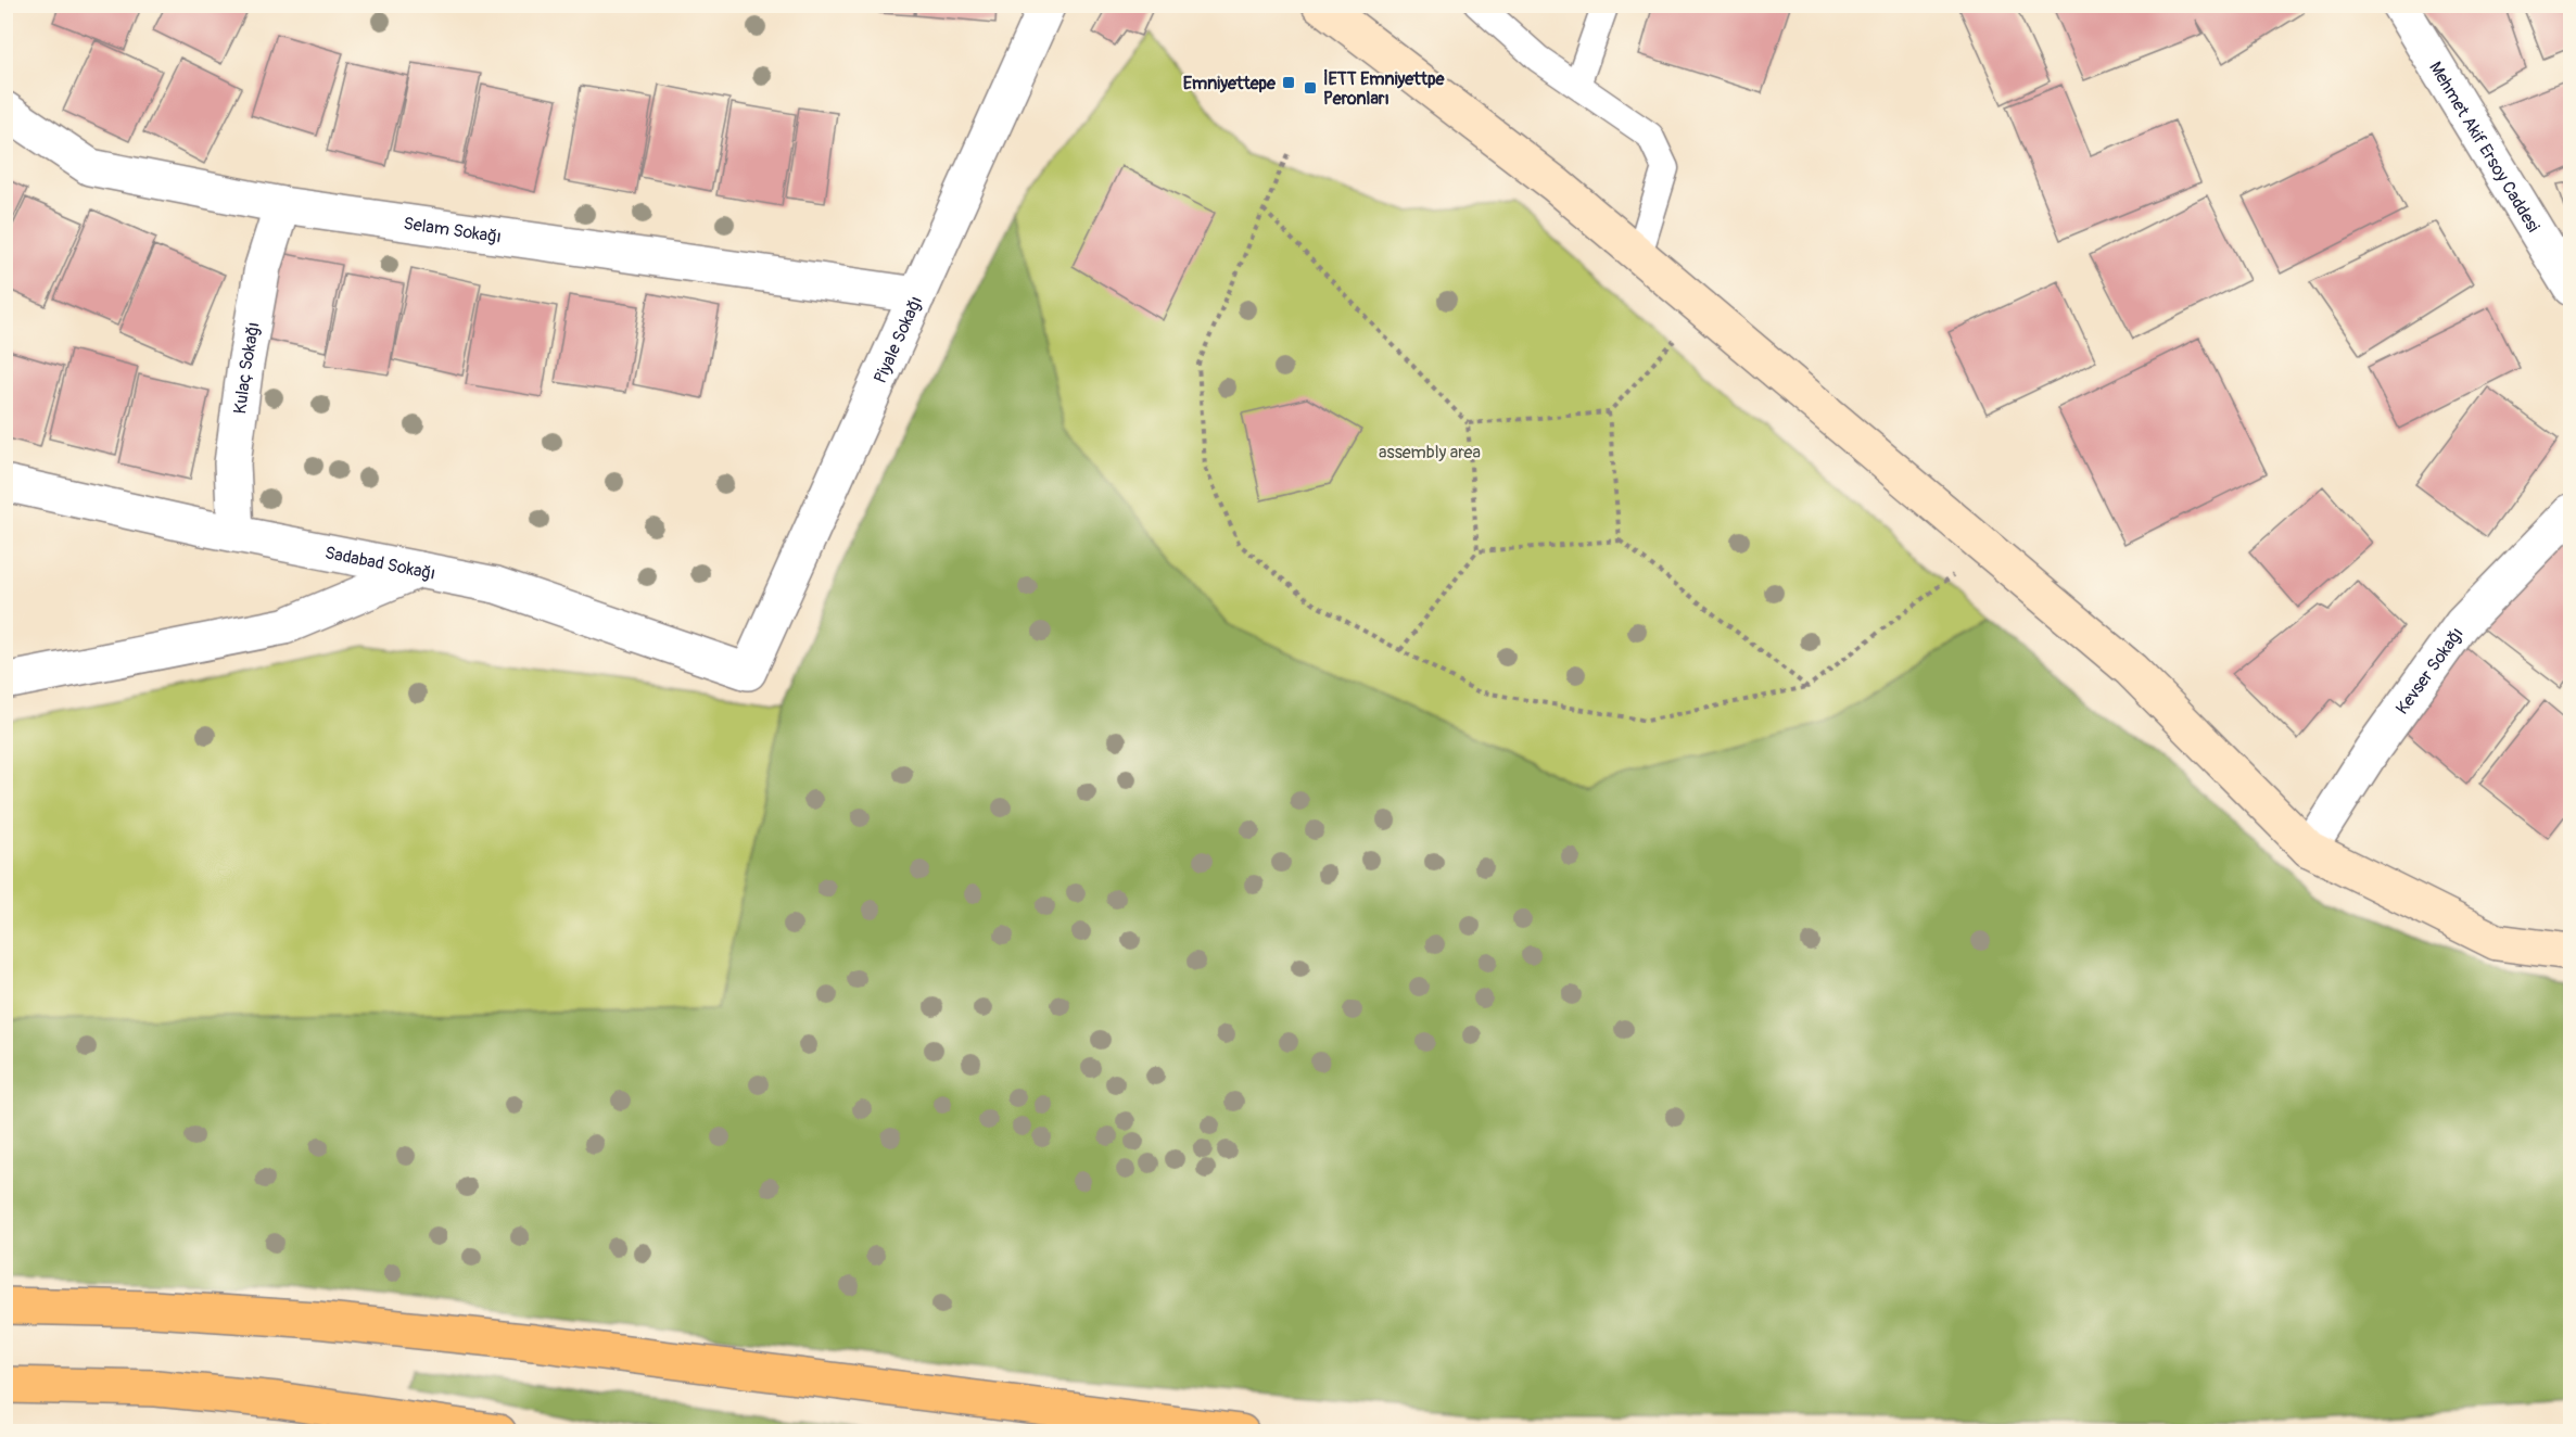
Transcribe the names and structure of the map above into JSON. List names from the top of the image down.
{
  "streets": {
    "street": [
      "Mehmet Akif Ersoy Caddesi",
      "Selam Sokağı",
      "Piyale Sokağı",
      "Kulaç Sokağı",
      "Sadabad Sokağı",
      "Kevser Sokağı"
    ]
  },
  "crossings": [
    ["Selam Sokağı", "Piyale Sokağı"],
    ["Selam Sokağı", "Kulaç Sokağı"],
    ["Piyale Sokağı", "Sadabad Sokağı"],
    ["Kulaç Sokağı", "Sadabad Sokağı"]
  ],
  "parks": ["assembly area"],
  "places": {
    "transit": ["Emniyettepe", "İETT Emniyettpe Peronları"]
  }
}
